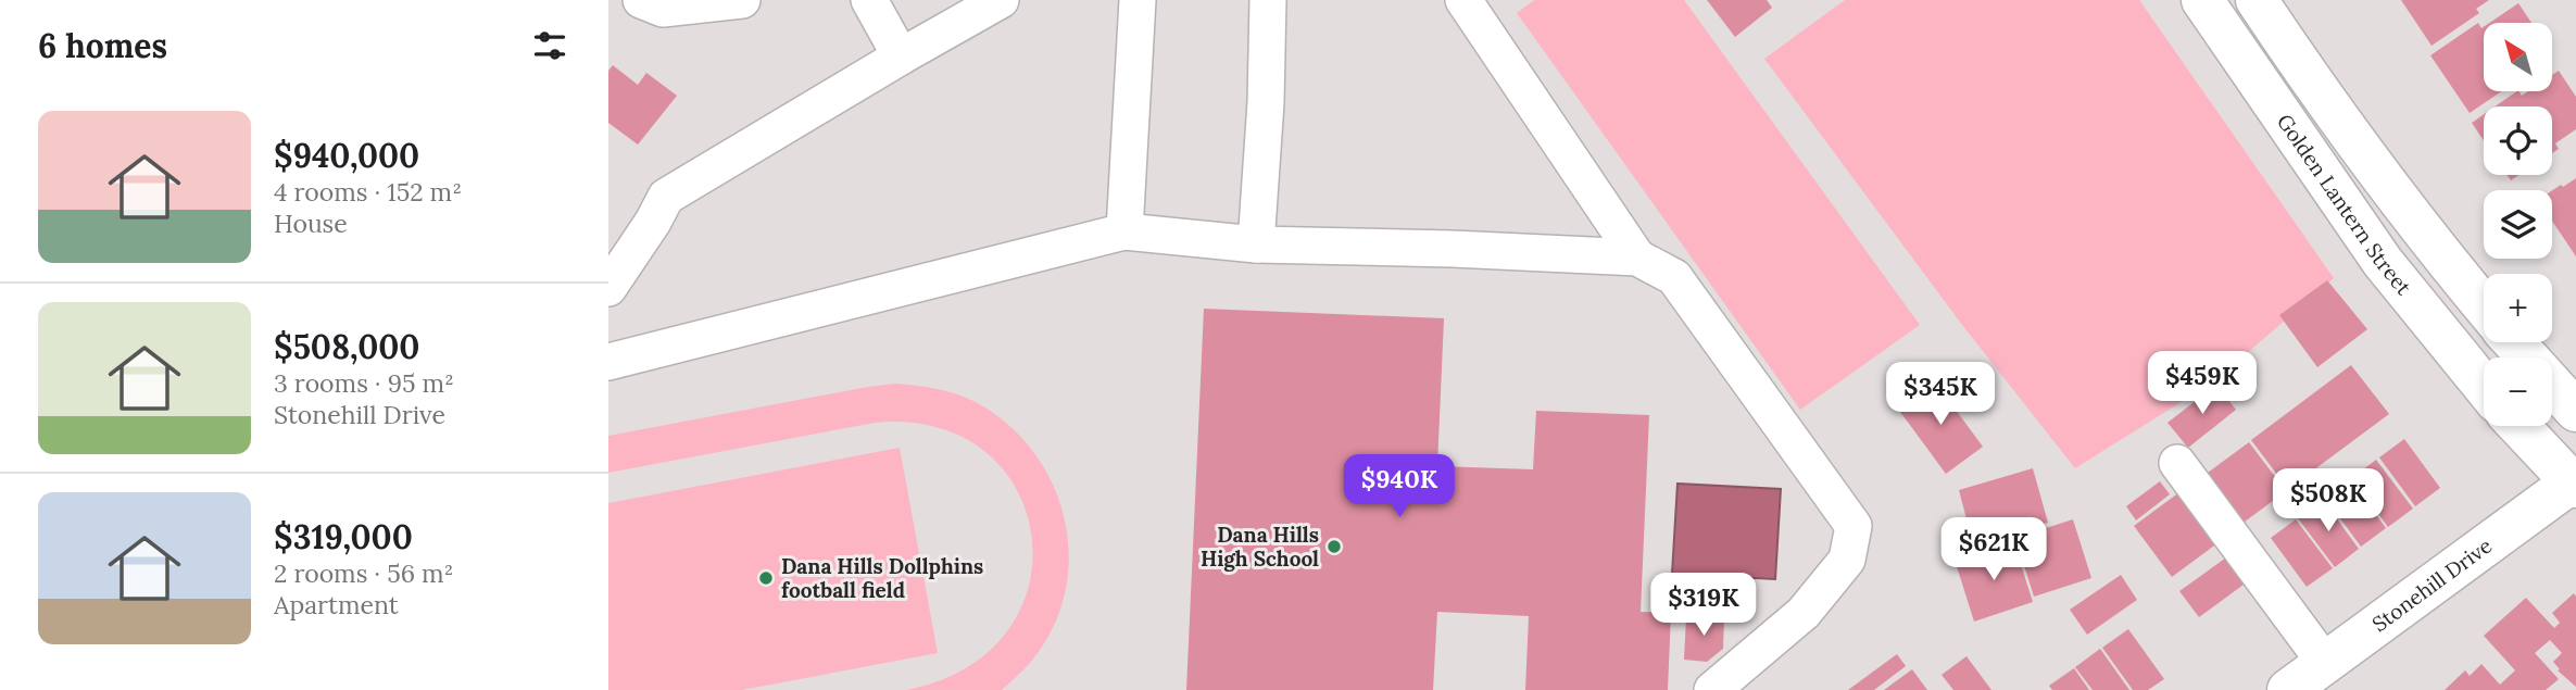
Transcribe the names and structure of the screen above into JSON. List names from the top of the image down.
{
  "streets": {
    "main road": ["Golden Lantern Street", "Stonehill Drive"]
  },
  "places": ["Dana Hills High School", "Dana Hills Dollphins football field"],
  "north": "top left",
  "page": {
    "heading": "6 homes",
    "map_buttons": ["+", "−"],
    "list": [
      {
        "name": "$940,000",
        "note": "4 rooms · 152 m² · House"
      },
      {
        "name": "$508,000",
        "note": "3 rooms · 95 m² · Stonehill Drive"
      },
      {
        "name": "$319,000",
        "note": "2 rooms · 56 m² · Apartment"
      }
    ],
    "price": [
      "$459K",
      "$345K",
      "$940K",
      "$508K",
      "$621K",
      "$319K"
    ]
  }
}
